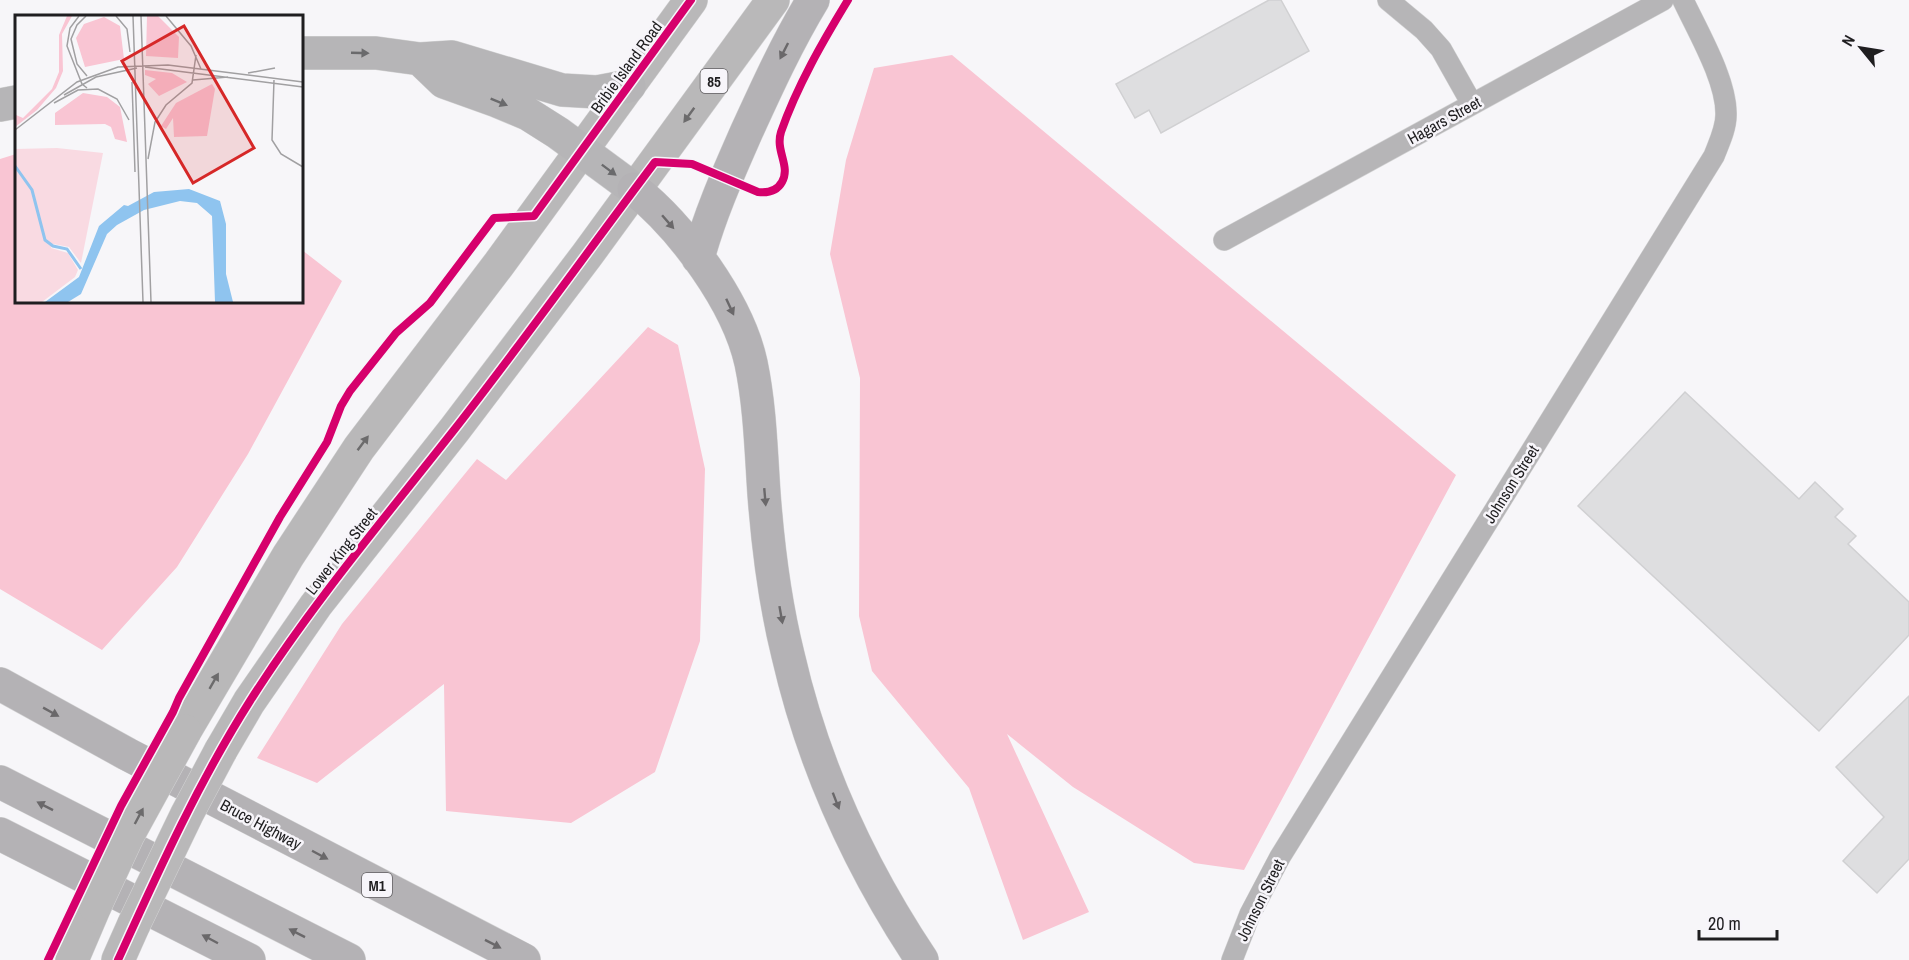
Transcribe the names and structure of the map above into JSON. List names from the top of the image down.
{
  "streets": {
    "highway": ["Bruce Highway", "M1"],
    "main road": ["Bribie Island Road", "85", "Lower King Street"],
    "street": ["Hagars Street", "Johnson Street"]
  },
  "crossings": [
    ["85", "Lower King Street"]
  ],
  "scale_bar": "20 m",
  "north": "top left"
}
